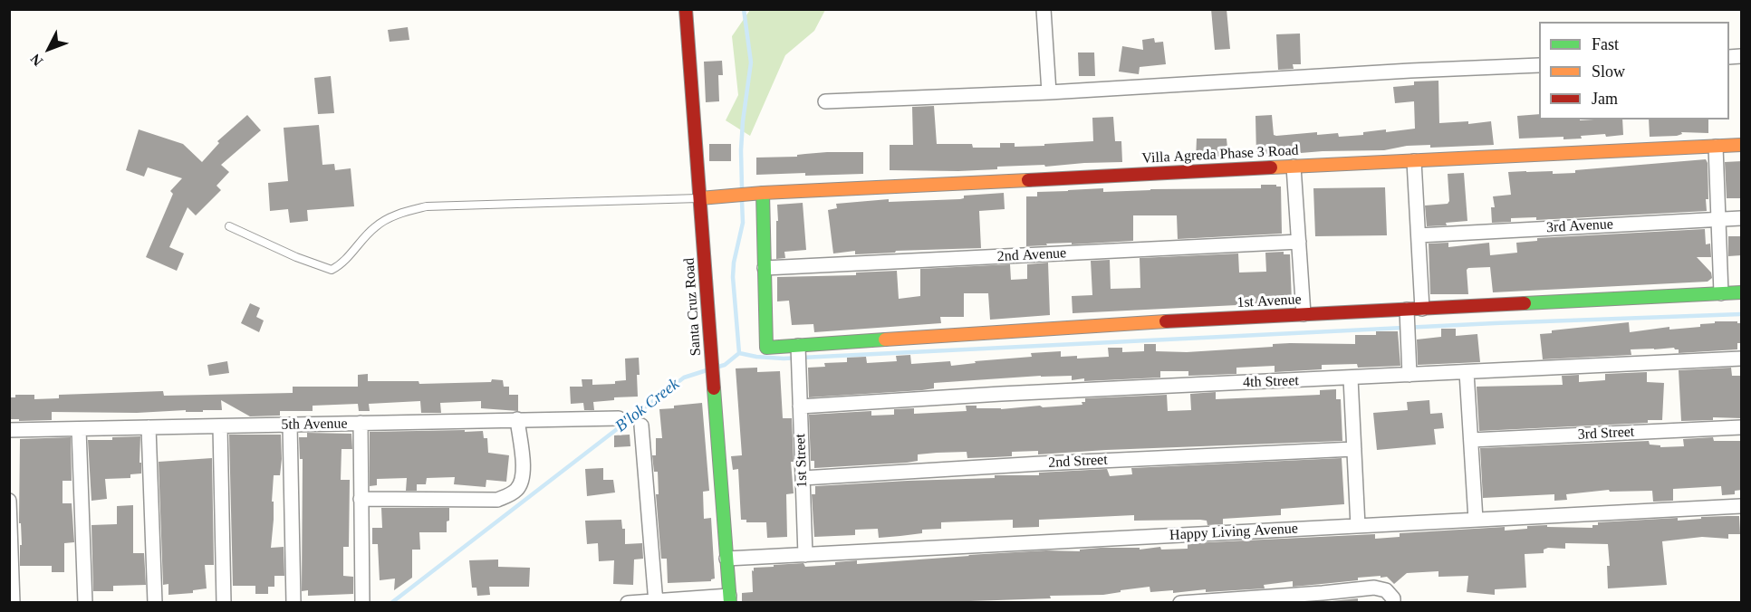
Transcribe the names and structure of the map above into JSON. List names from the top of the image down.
{
  "streets": {
    "street": [
      "Villa Agreda Phase 3 Road",
      "3rd Avenue",
      "2nd Avenue",
      "1st Avenue",
      "Santa Cruz Road",
      "4th Street",
      "5th Avenue",
      "3rd Street",
      "1st Street",
      "2nd Street",
      "Happy Living Avenue"
    ]
  },
  "crossings": [
    ["Villa Agreda Phase 3 Road", "Santa Cruz Road"],
    ["2nd Avenue", "1st Avenue"],
    ["1st Avenue", "1st Street"],
    ["Santa Cruz Road", "Happy Living Avenue"],
    ["4th Street", "1st Street"],
    ["1st Street", "2nd Street"],
    ["1st Street", "Happy Living Avenue"]
  ],
  "water": ["B'lok Creek"],
  "legend": ["Fast", "Slow", "Jam"],
  "north": "bottom left"
}
